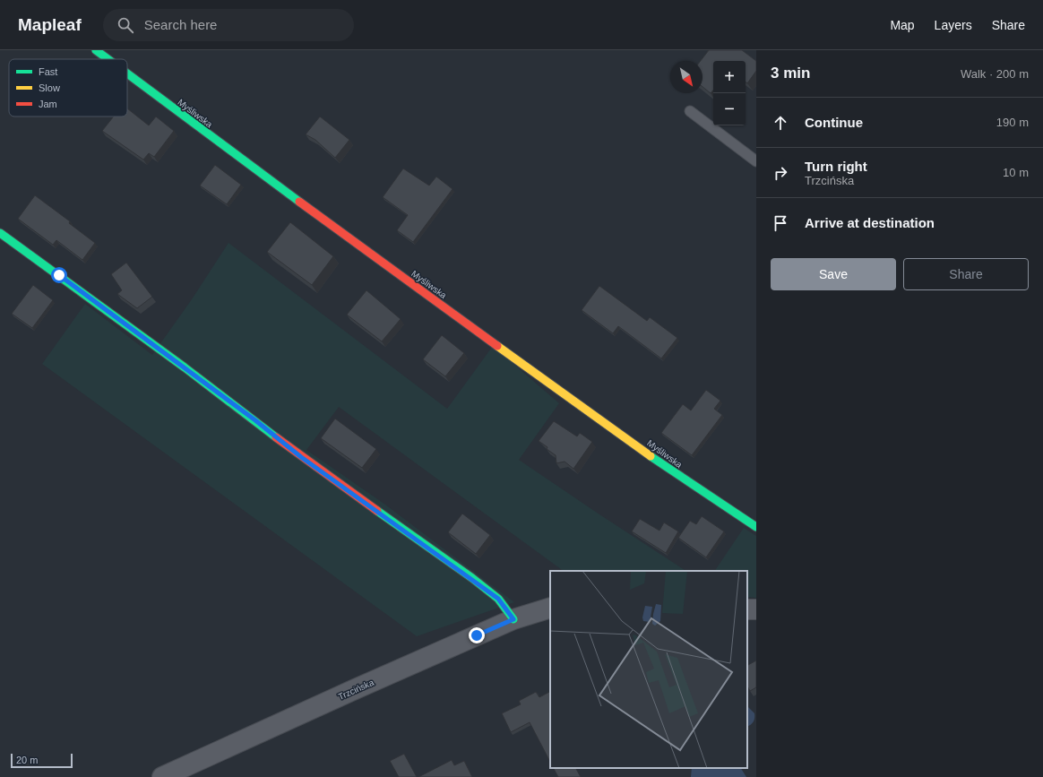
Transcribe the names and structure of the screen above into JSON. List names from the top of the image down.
{
  "streets": {
    "street": ["Myśliwska", "Trzcińska"]
  },
  "legend": ["Fast", "Slow", "Jam"],
  "scale_bar": "20 m",
  "north": "bottom right",
  "page": {
    "header": "Mapleaf",
    "search": "Search here",
    "nav": ["Map", "Layers", "Share"],
    "heading": ["3 min", "Walk · 200 m"],
    "map_buttons": ["+", "−"],
    "list": [
      ["Continue", "190 m"],
      ["Turn right", "Trzcińska", "10 m"],
      "Arrive at destination"
    ],
    "buttons": ["Save", "Share"],
    "scale": "20 m"
  }
}
